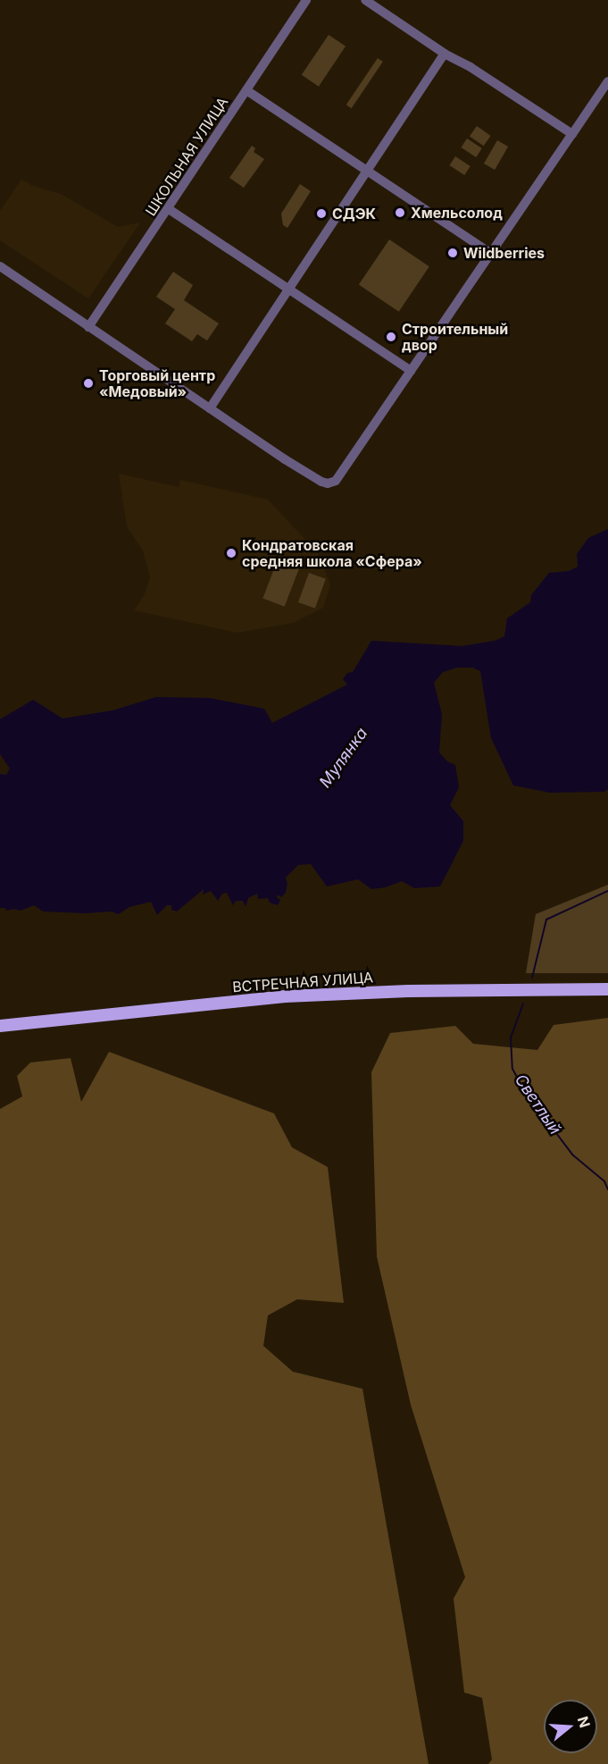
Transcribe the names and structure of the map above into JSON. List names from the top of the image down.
{
  "streets": {
    "main road": ["ВСТРЕЧНАЯ УЛИЦА"],
    "street": ["ШКОЛЬНАЯ УЛИЦА"]
  },
  "water": ["Мулянка", "Светлый"],
  "places": [
    "Хмельсолод",
    "СДЭК",
    "Wildberries",
    "Строительный двор",
    "Торговый центр «Медовый»",
    "Кондратовская средняя школа «Сфера»"
  ],
  "north": "right"
}
